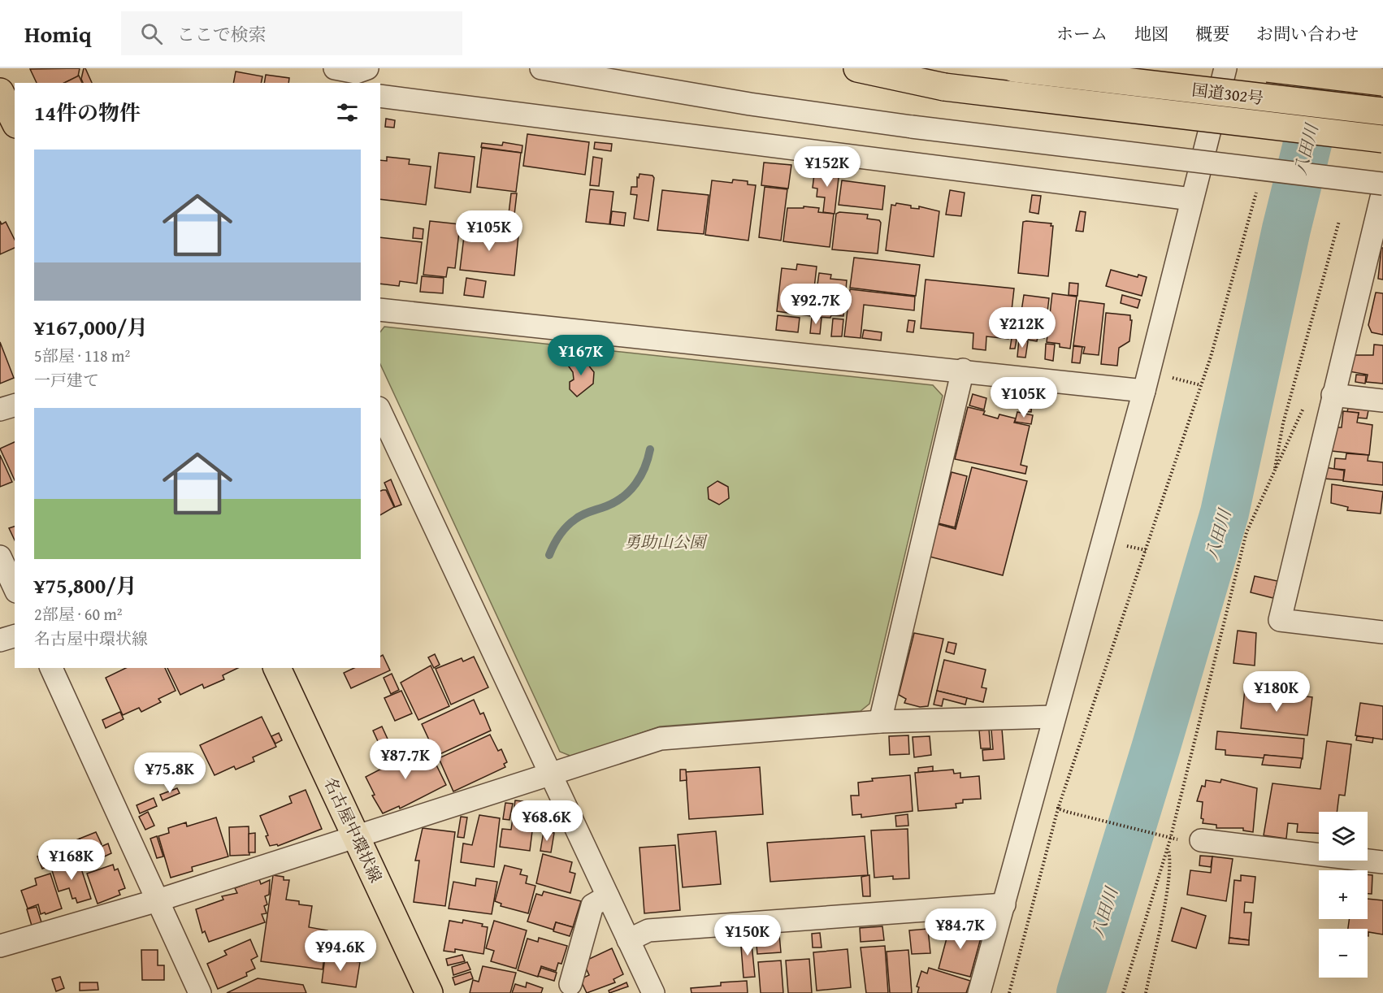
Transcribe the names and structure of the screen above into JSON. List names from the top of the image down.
{
  "streets": {
    "main road": ["国道302号", "名古屋中環状線"]
  },
  "water": ["八田川"],
  "parks": ["勇助山公園"],
  "page": {
    "header": "Homiq",
    "search": "ここで検索",
    "nav": [
      "ホーム",
      "地図",
      "概要",
      "お問い合わせ"
    ],
    "heading": "14件の物件",
    "list": [
      {
        "name": "¥167,000/月",
        "note": "5部屋 · 118 m² · 一戸建て"
      },
      {
        "name": "¥75,800/月",
        "note": "2部屋 · 60 m² · 名古屋中環状線"
      }
    ],
    "price": [
      "¥152K",
      "¥105K",
      "¥92.7K",
      "¥212K",
      "¥167K",
      "¥105K",
      "¥180K",
      "¥87.7K",
      "¥75.8K",
      "¥68.6K",
      "¥168K",
      "¥84.7K",
      "¥150K",
      "¥94.6K"
    ],
    "map_buttons": ["+", "−"]
  }
}
